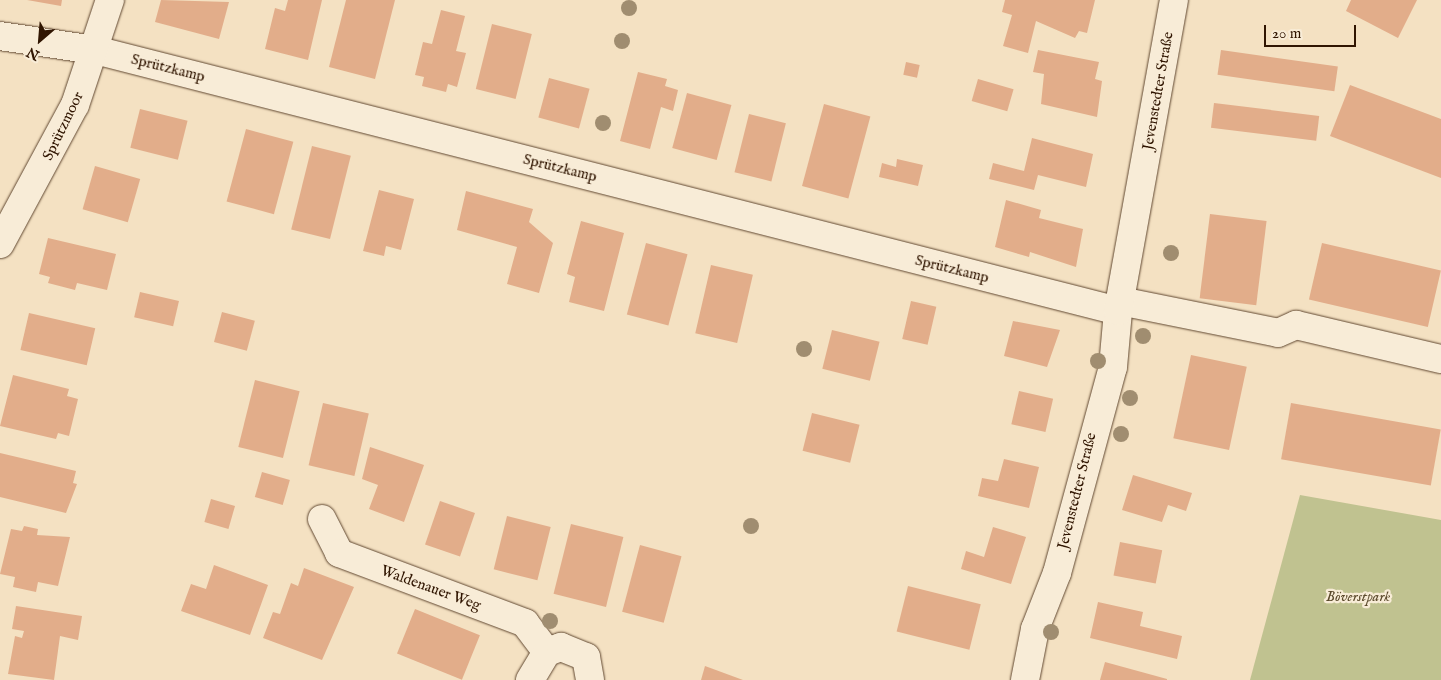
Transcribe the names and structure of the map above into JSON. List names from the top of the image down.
{
  "streets": {
    "street": [
      "Sprützkamp",
      "Jevenstedter Straße",
      "Sprützmoor",
      "Waldenauer Weg"
    ]
  },
  "crossings": [
    ["Sprützkamp", "Jevenstedter Straße"],
    ["Sprützkamp", "Sprützmoor"]
  ],
  "parks": ["Böverstpark"],
  "scale_bar": "20 m",
  "north": "bottom left"
}
